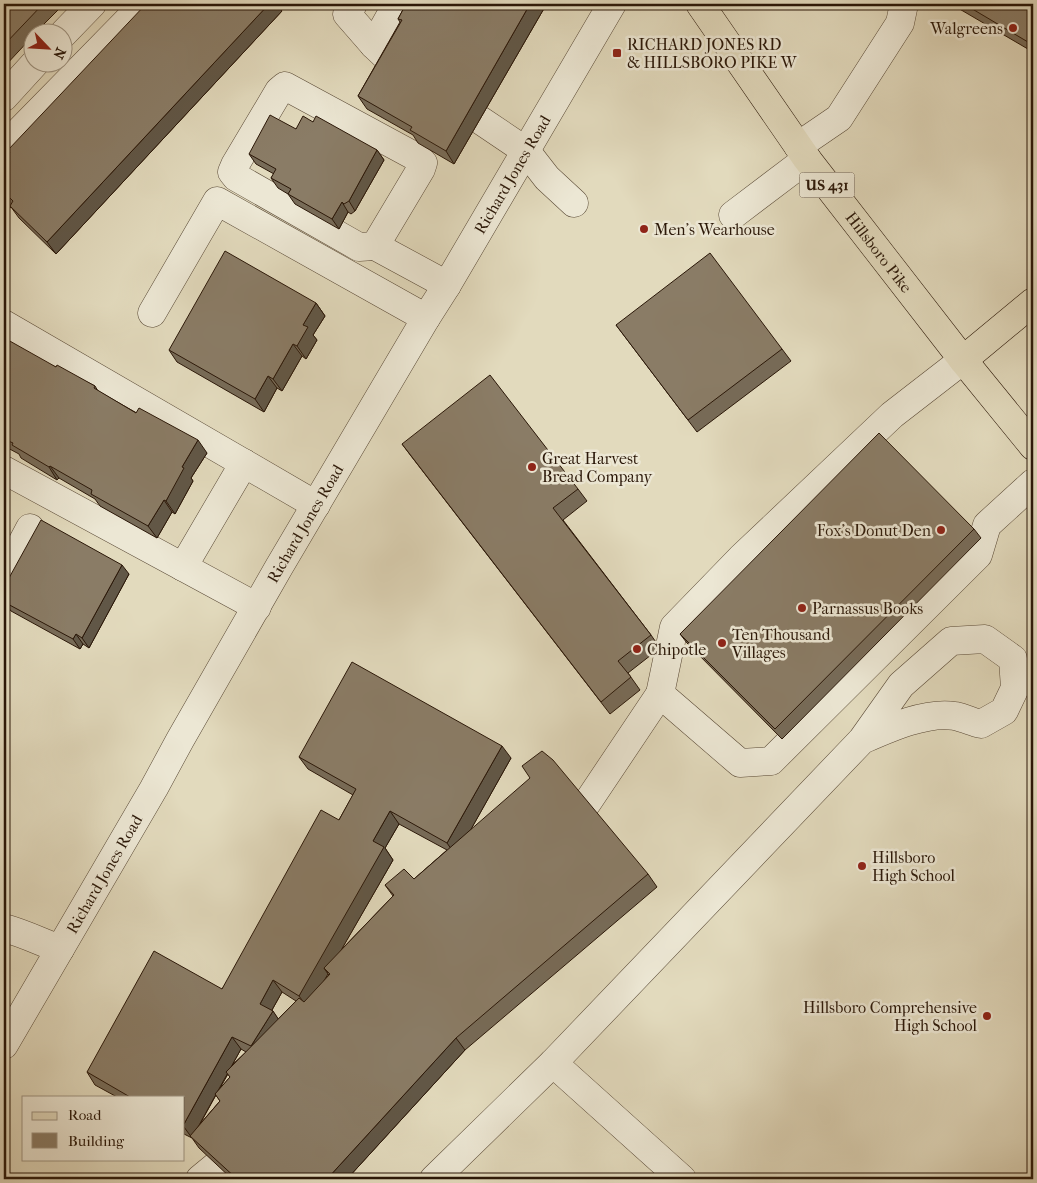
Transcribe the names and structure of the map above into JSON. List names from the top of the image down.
{
  "streets": {
    "main road": ["US 431", "Hillsboro Pike"],
    "street": ["Richard Jones Road"]
  },
  "places": {
    "other": [
      "Walgreens",
      "Men's Wearhouse",
      "Great Harvest Bread Company",
      "Fox's Donut Den",
      "Parnassus Books",
      "Ten Thousand Villages",
      "Chipotle",
      "Hillsboro High School",
      "Hillsboro Comprehensive High School"
    ],
    "transit": ["RICHARD JONES RD & HILLSBORO PIKE W"]
  },
  "legend": ["Road", "Building"],
  "north": "bottom right"
}
